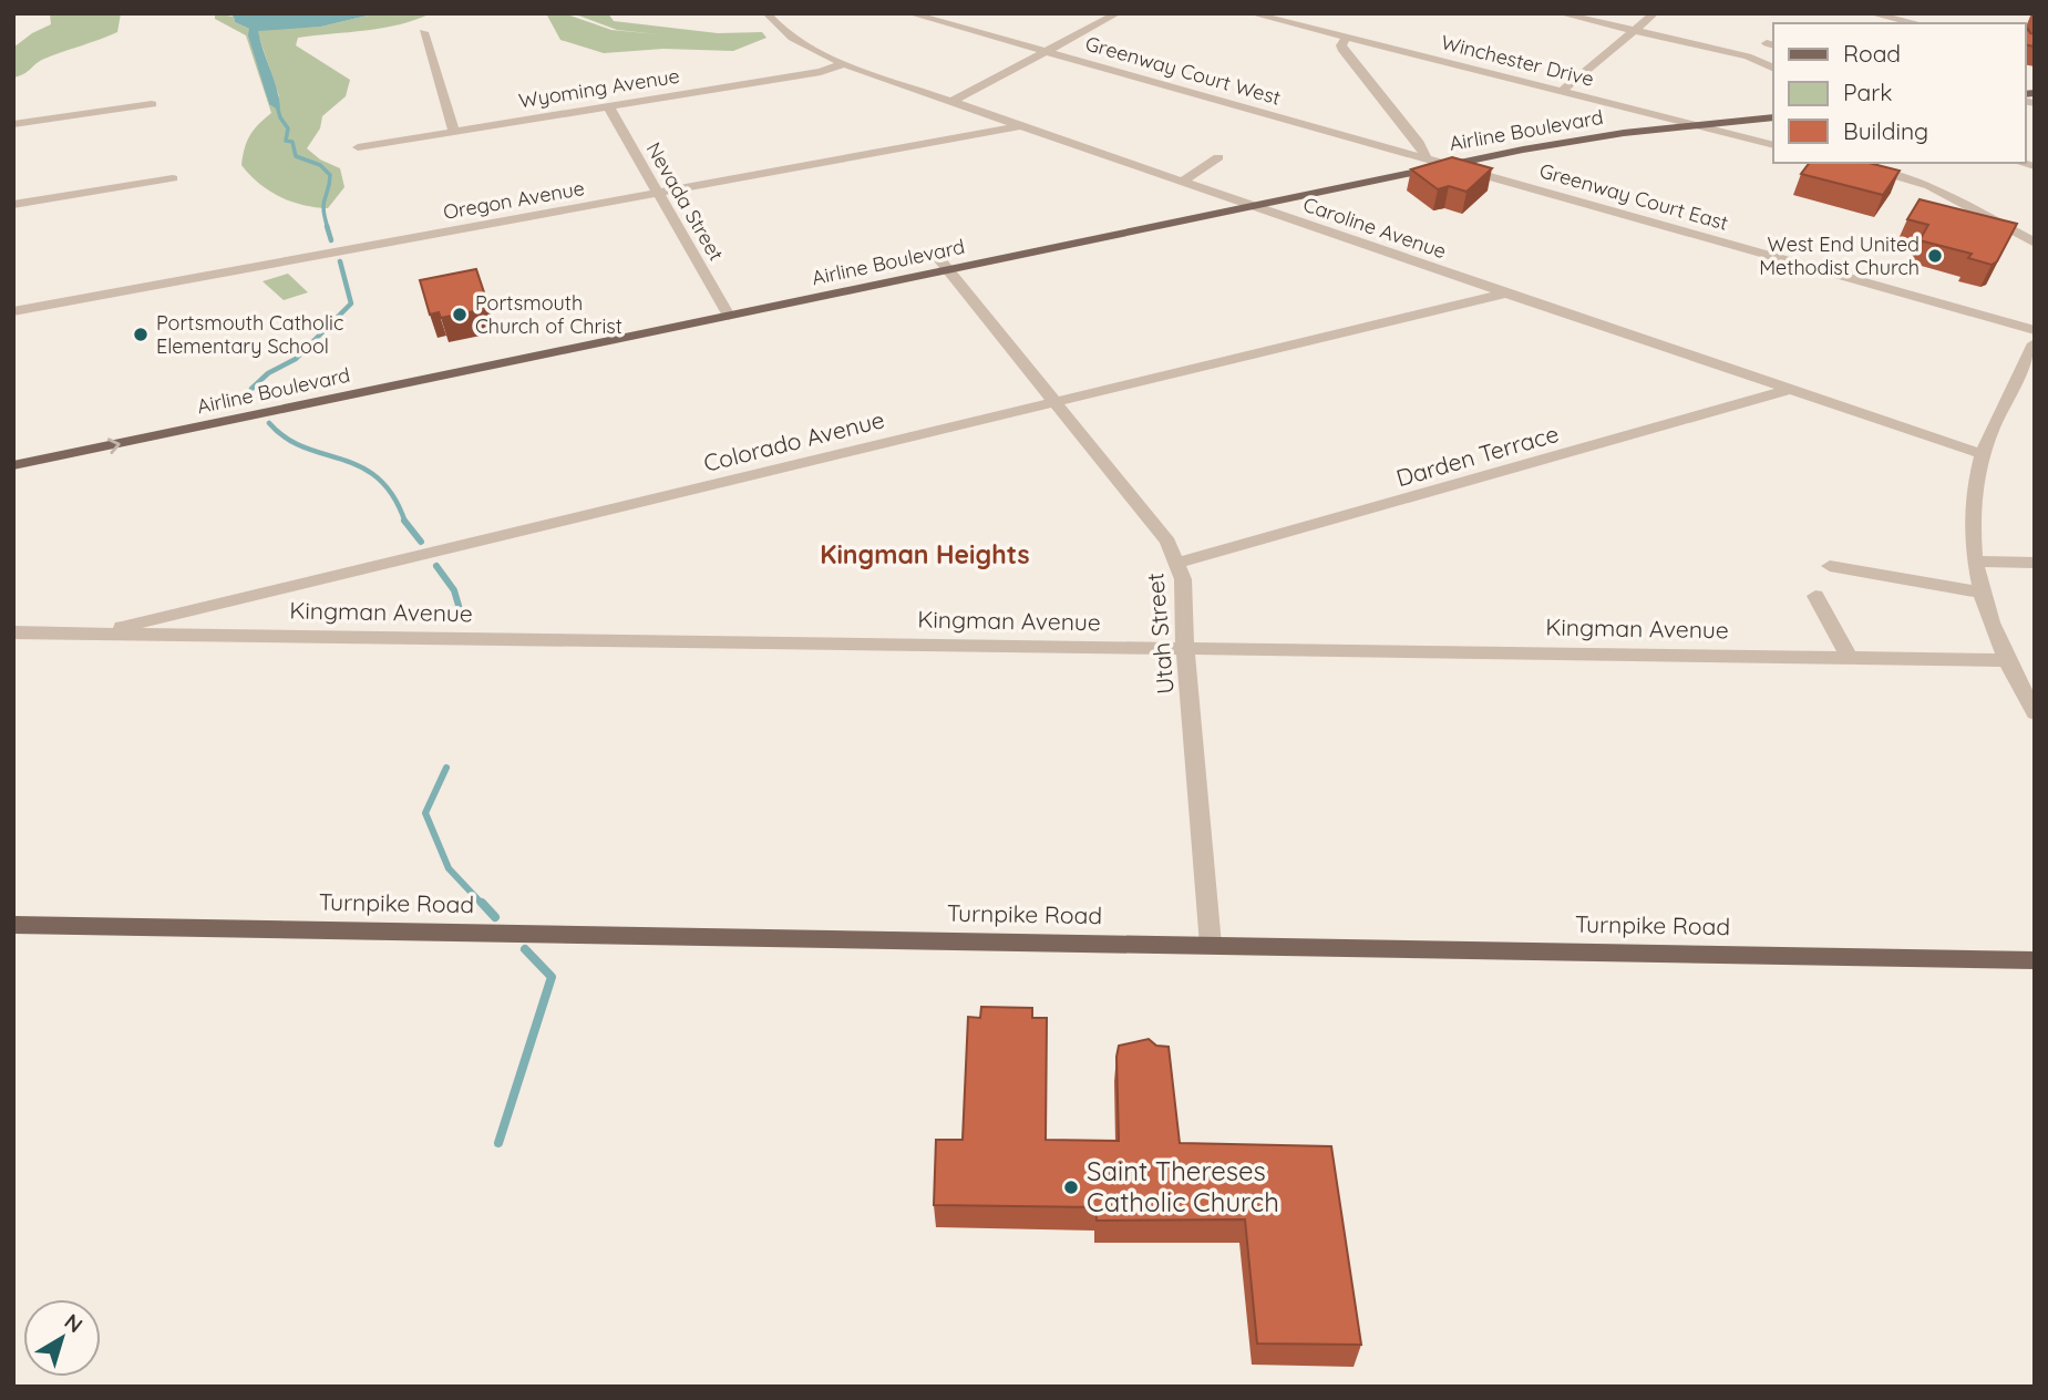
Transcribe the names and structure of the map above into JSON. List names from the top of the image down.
{
  "streets": {
    "main road": ["Airline Boulevard", "Turnpike Road"],
    "street": [
      "Winchester Drive",
      "Greenway Court West",
      "Wyoming Avenue",
      "Greenway Court East",
      "Oregon Avenue",
      "Nevada Street",
      "Caroline Avenue",
      "Colorado Avenue",
      "Darden Terrace",
      "Kingman Avenue",
      "Utah Street"
    ]
  },
  "crossings": [
    ["Winchester Drive", "Airline Boulevard"],
    ["Greenway Court West", "Airline Boulevard"],
    ["Greenway Court West", "Greenway Court East"],
    ["Wyoming Avenue", "Nevada Street"],
    ["Wyoming Avenue", "Caroline Avenue"],
    ["Airline Boulevard", "Greenway Court East"],
    ["Airline Boulevard", "Nevada Street"],
    ["Airline Boulevard", "Caroline Avenue"],
    ["Airline Boulevard", "Utah Street"],
    ["Oregon Avenue", "Nevada Street"],
    ["Oregon Avenue", "Caroline Avenue"],
    ["Caroline Avenue", "Colorado Avenue"],
    ["Caroline Avenue", "Darden Terrace"],
    ["Colorado Avenue", "Kingman Avenue"],
    ["Colorado Avenue", "Utah Street"],
    ["Darden Terrace", "Utah Street"],
    ["Kingman Avenue", "Utah Street"],
    ["Utah Street", "Turnpike Road"]
  ],
  "districts": ["Kingman Heights"],
  "places": [
    "West End United Methodist Church",
    "Portsmouth Church of Christ",
    "Portsmouth Catholic Elementary School",
    "Saint Thereses Catholic Church"
  ],
  "legend": ["Road", "Park", "Building"],
  "north": "top right"
}
